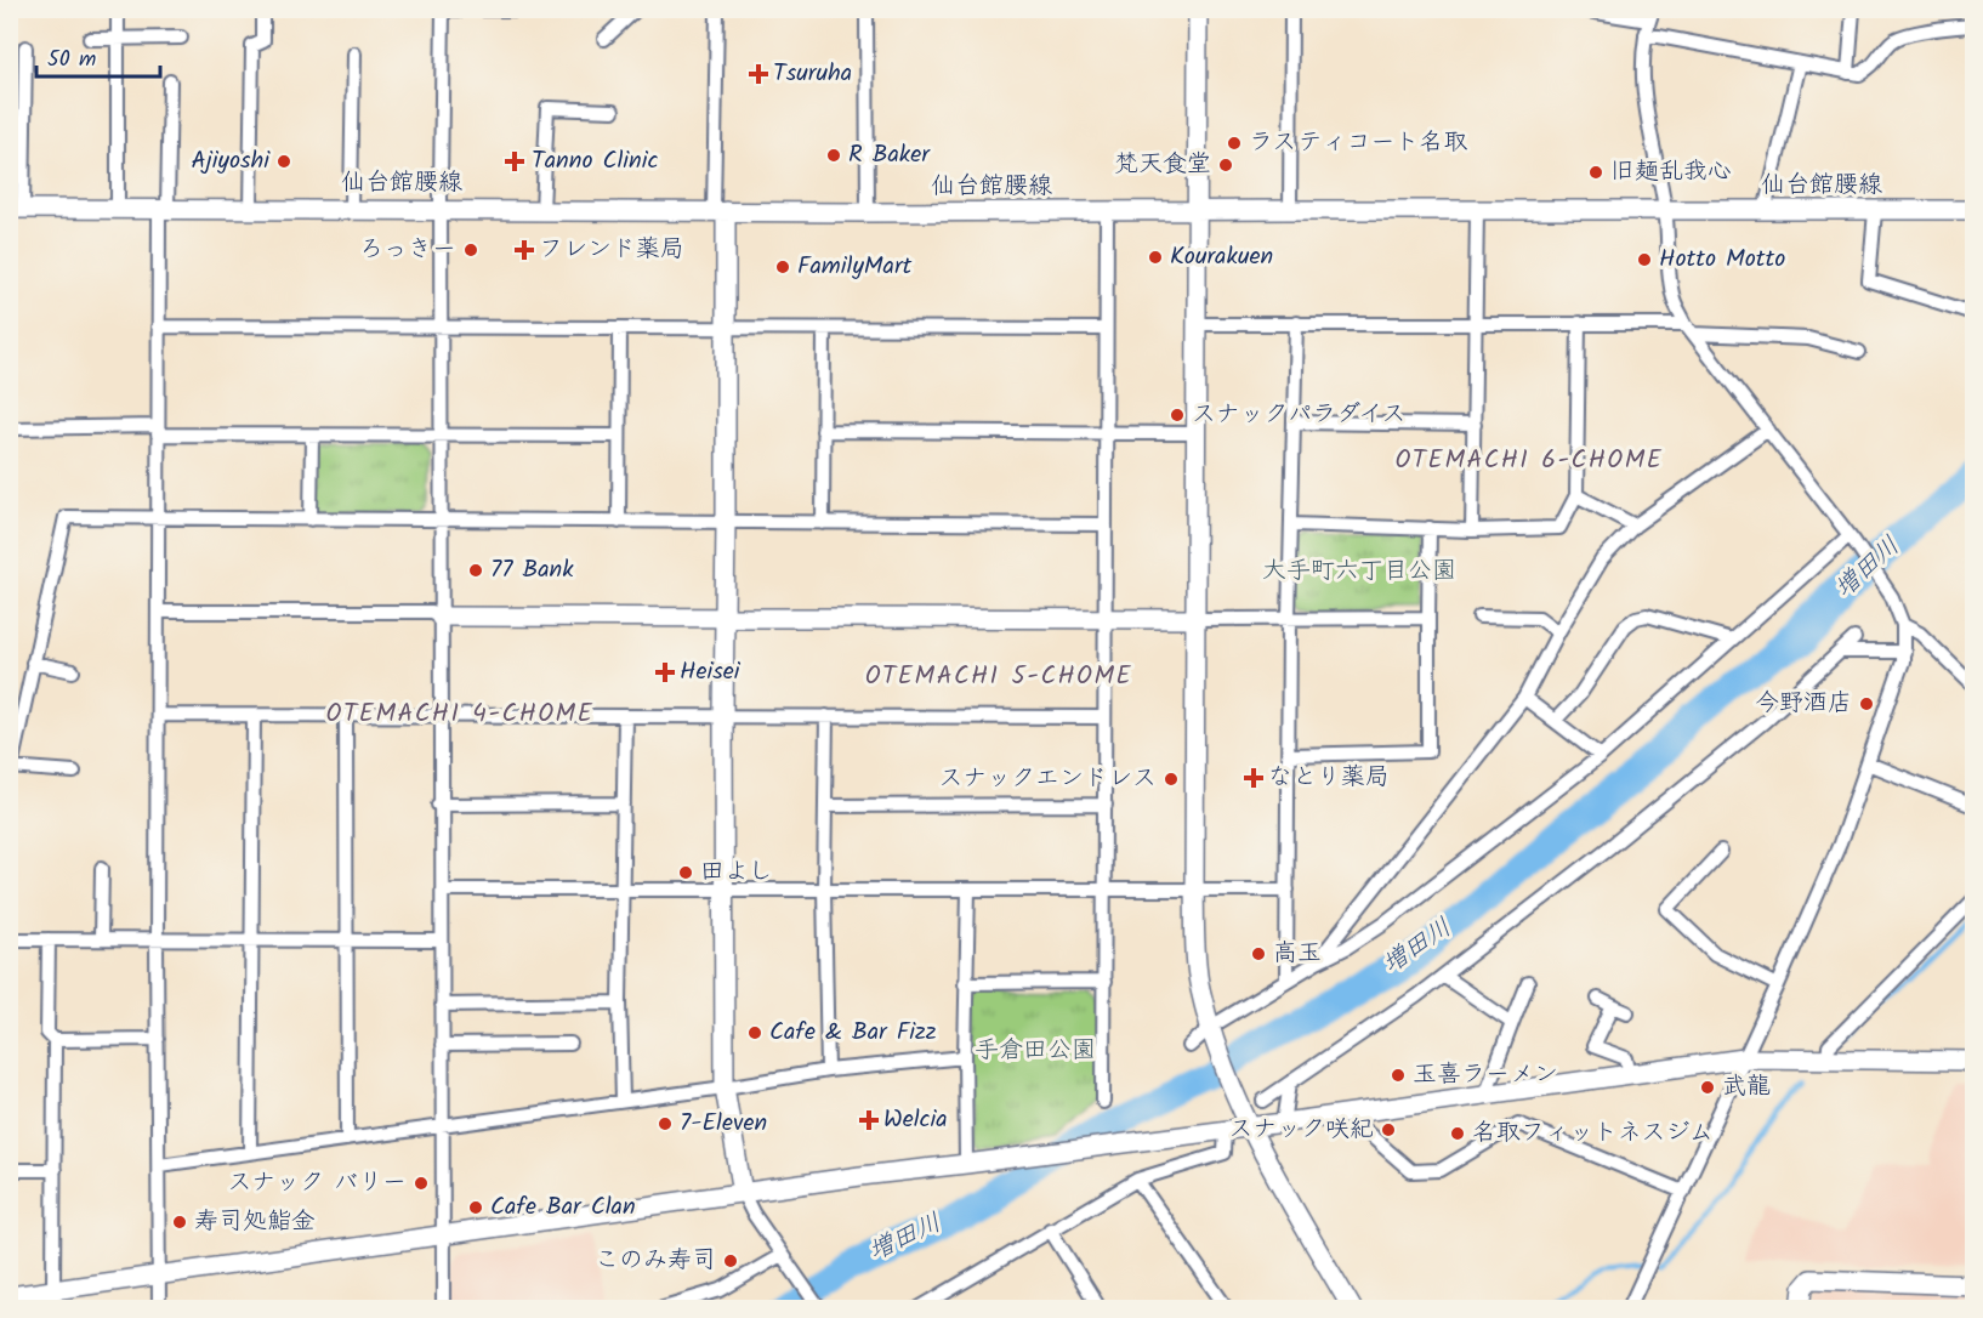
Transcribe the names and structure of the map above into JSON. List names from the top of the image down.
{
  "streets": {
    "street": ["仙台館腰線"]
  },
  "districts": ["OTEMACHI 6-CHOME", "OTEMACHI 5-CHOME", "OTEMACHI 4-CHOME"],
  "water": ["増田川"],
  "parks": ["大手町六丁目公園", "手倉田公園"],
  "places": {
    "health": [
      "Tsuruha",
      "Tanno Clinic",
      "フレンド薬局",
      "Heisei",
      "なとり薬局",
      "Welcia"
    ],
    "other": [
      "ラスティコート名取",
      "R Baker",
      "Ajiyoshi",
      "梵天食堂",
      "旧麺乱我心",
      "ろっきー",
      "Kourakuen",
      "Hotto Motto",
      "FamilyMart",
      "スナックパラダイス",
      "77 Bank",
      "今野酒店",
      "スナックエンドレス",
      "田よし",
      "高玉",
      "Cafe & Bar Fizz",
      "玉喜ラーメン",
      "武龍",
      "7-Eleven",
      "スナック咲紀",
      "名取フィットネスジム",
      "スナック バリー",
      "Cafe Bar Clan",
      "寿司処鮨金",
      "このみ寿司"
    ]
  },
  "scale_bar": "50 m"
}
